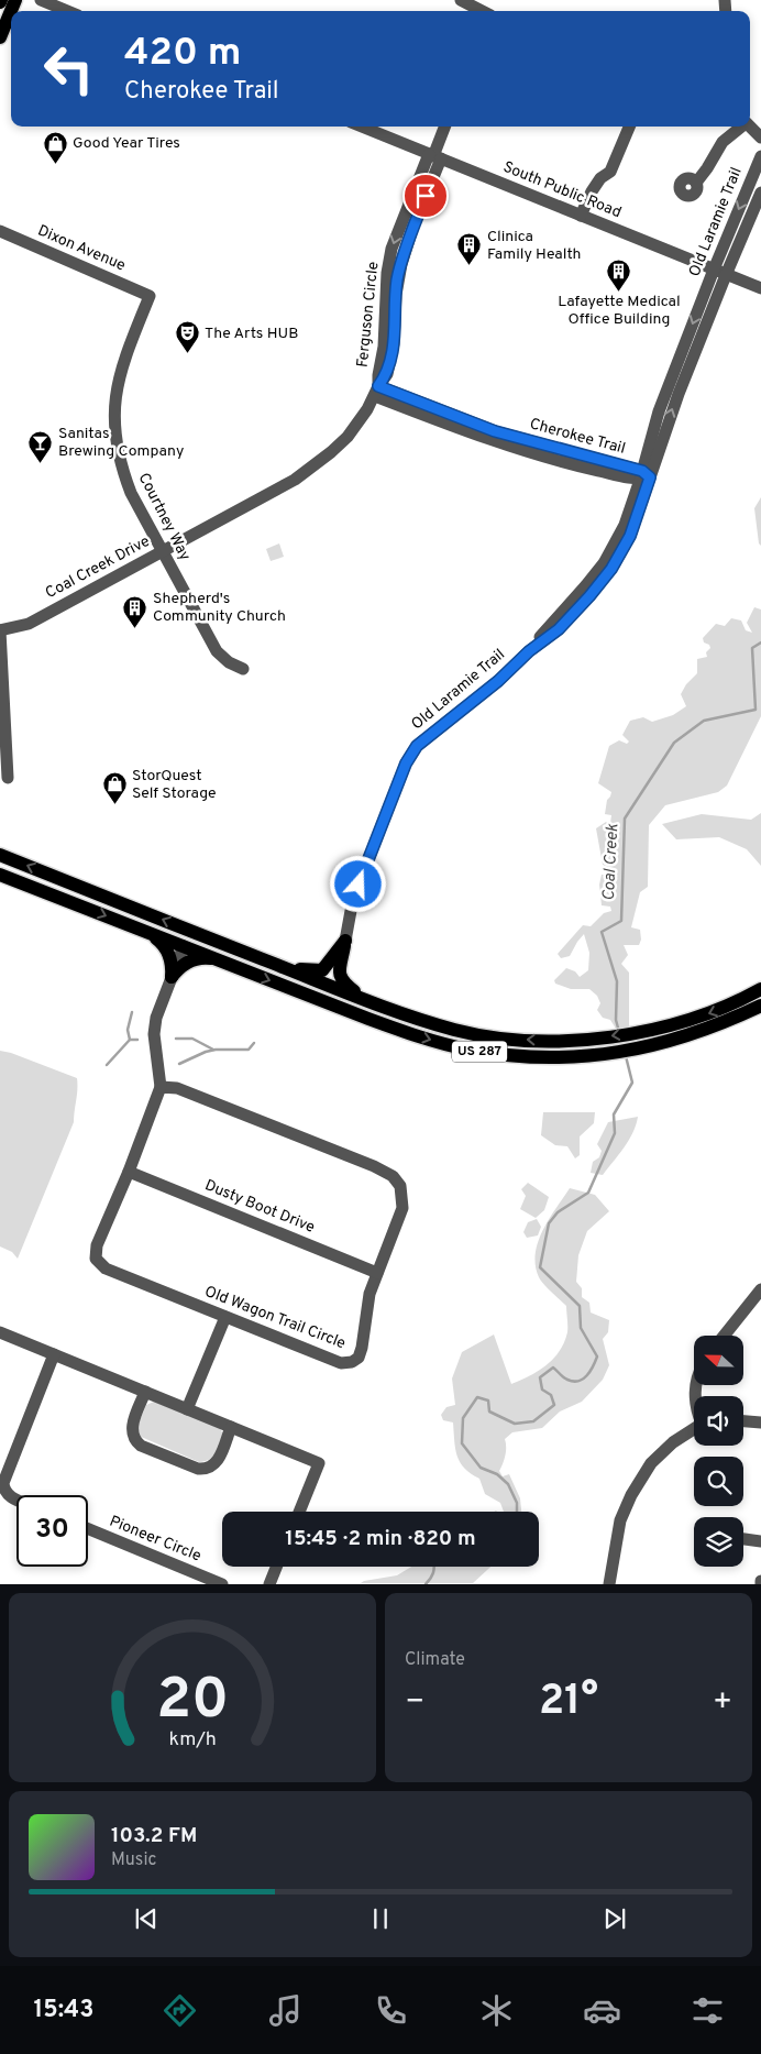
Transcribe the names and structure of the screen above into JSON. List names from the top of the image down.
{
  "streets": {
    "main road": ["US 287"],
    "street": [
      "South Public Road",
      "Old Laramie Trail",
      "Dixon Avenue",
      "Ferguson Circle",
      "Cherokee Trail",
      "Courtney Way",
      "Coal Creek Drive",
      "Dusty Boot Drive",
      "Old Wagon Trail Circle",
      "Pioneer Circle"
    ]
  },
  "crossings": [
    ["South Public Road", "Old Laramie Trail"],
    ["South Public Road", "Ferguson Circle"],
    ["Old Laramie Trail", "Cherokee Trail"],
    ["Dixon Avenue", "Courtney Way"],
    ["Ferguson Circle", "Cherokee Trail"],
    ["Ferguson Circle", "Coal Creek Drive"],
    ["Courtney Way", "Coal Creek Drive"],
    ["US 287", "Old Wagon Trail Circle"],
    ["Dusty Boot Drive", "Old Wagon Trail Circle"]
  ],
  "water": ["Coal Creek"],
  "places": {
    "shop": ["Good Year Tires", "StorQuest Self Storage"],
    "building": ["Clinica Family Health", "Lafayette Medical Office Building", "Shepherd's Community Church"],
    "theatre": ["The Arts HUB"],
    "bar": ["Sanitas Brewing Company"]
  },
  "north": "left",
  "page": {
    "turn": ["420 m", "Cherokee Trail"],
    "limit": "30",
    "trip": "15:45 · 2 min · 820 m",
    "tile": "Climate",
    "heat": ["−", "21°", "+"],
    "song": ["103.2 FM", "Music"],
    "tabs": "15:43",
    "gauge": ["20", "km/h"]
  }
}
